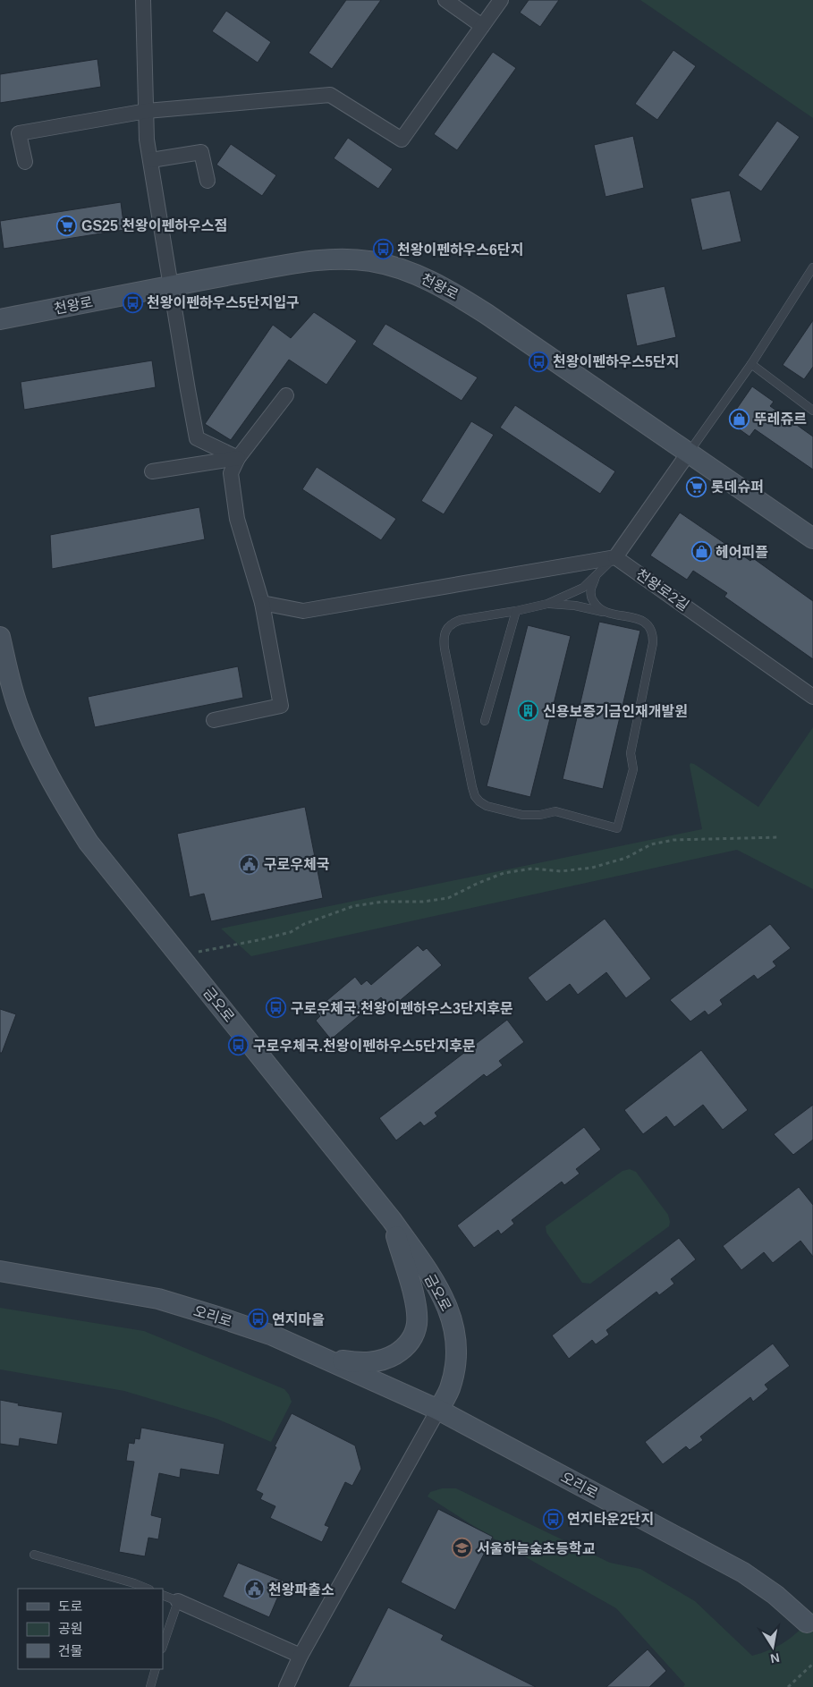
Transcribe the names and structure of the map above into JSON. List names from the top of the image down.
{
  "streets": {
    "main road": ["천왕로", "금오로", "오리로"],
    "street": ["천왕로2길"]
  },
  "crossings": [
    ["금오로", "오리로"]
  ],
  "places": {
    "supermarket": ["GS25 천왕이펜하우스점", "롯데슈퍼"],
    "bus stop": [
      "천왕이펜하우스6단지",
      "천왕이펜하우스5단지입구",
      "천왕이펜하우스5단지",
      "구로우체국.천왕이펜하우스3단지후문",
      "구로우체국.천왕이펜하우스5단지후문",
      "연지마을",
      "연지타운2단지"
    ],
    "shop": ["뚜레쥬르", "헤어피플"],
    "building": ["신용보증기금인재개발원"],
    "public building": ["구로우체국", "천왕파출소"],
    "school or university": ["서울하늘숲초등학교"]
  },
  "legend": ["도로", "공원", "건물"],
  "north": "bottom"
}
